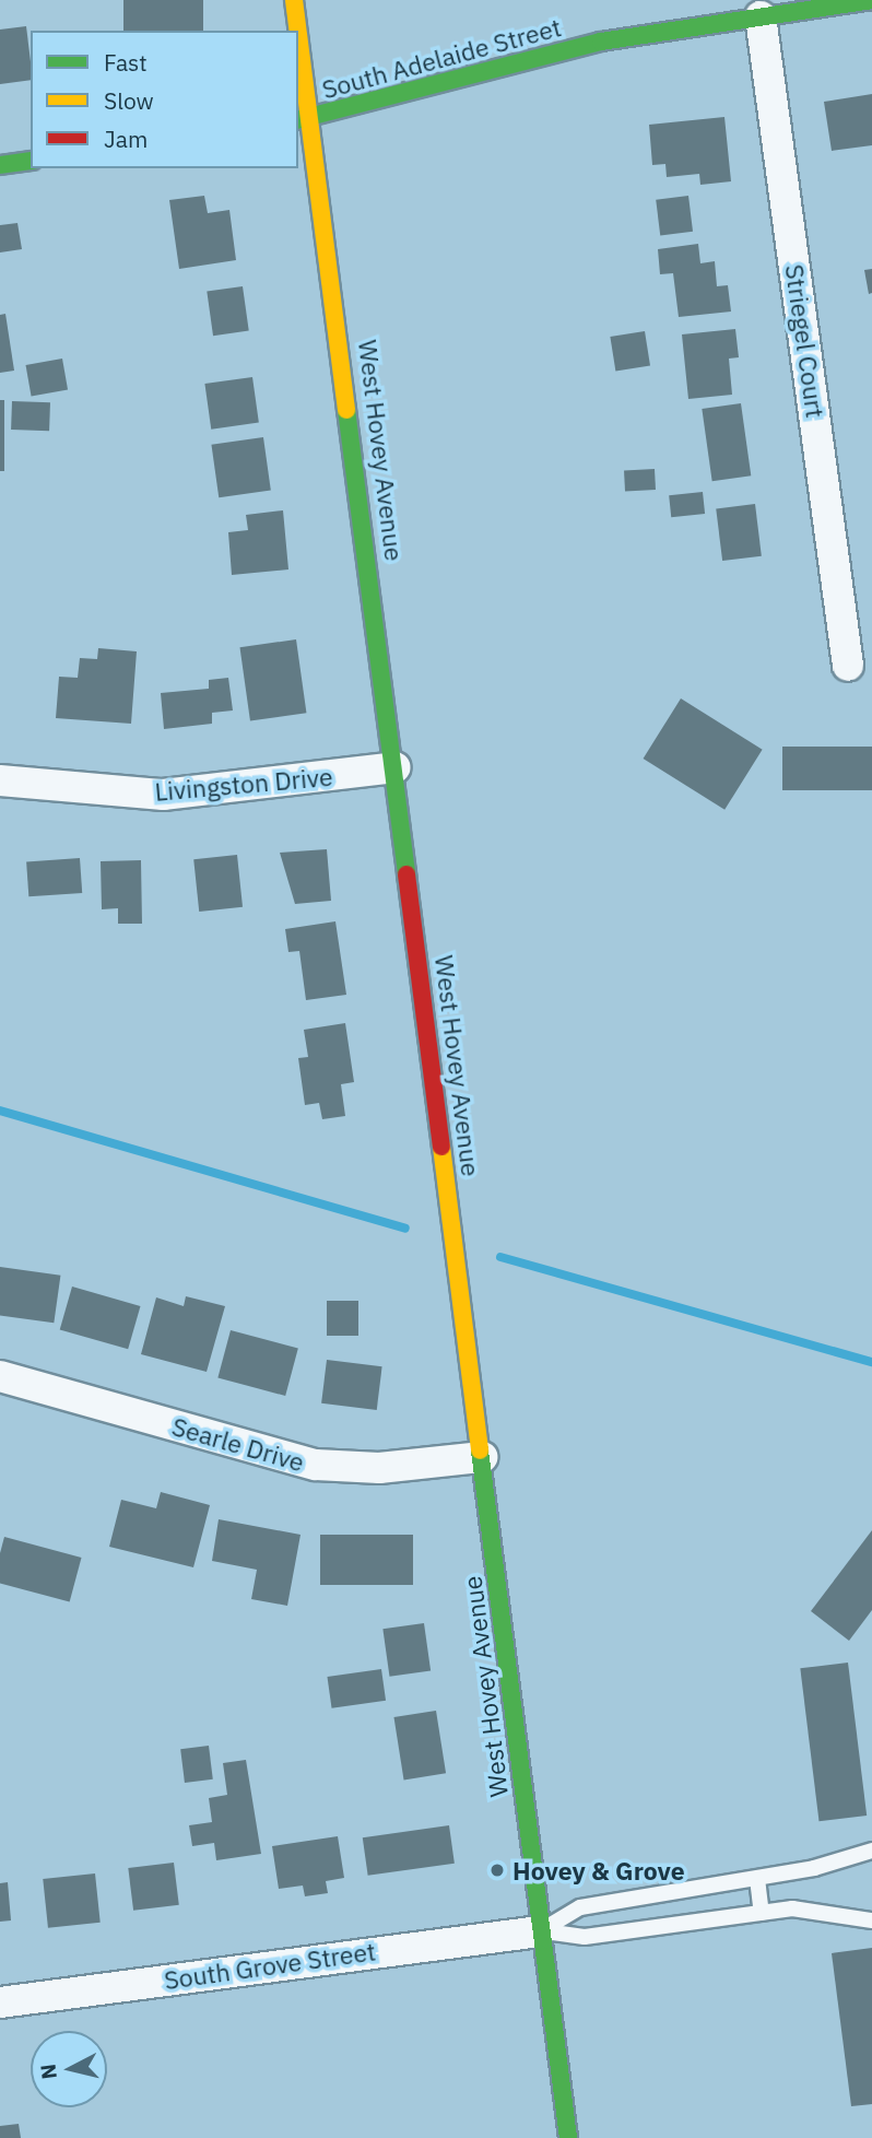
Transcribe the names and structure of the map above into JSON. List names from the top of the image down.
{
  "streets": {
    "main road": ["South Adelaide Street", "West Hovey Avenue"],
    "street": [
      "Striegel Court",
      "Livingston Drive",
      "Searle Drive",
      "South Grove Street"
    ]
  },
  "crossings": [
    ["South Adelaide Street", "Striegel Court"],
    ["South Adelaide Street", "West Hovey Avenue"],
    ["West Hovey Avenue", "Livingston Drive"],
    ["West Hovey Avenue", "Searle Drive"],
    ["West Hovey Avenue", "South Grove Street"]
  ],
  "places": ["Hovey & Grove"],
  "legend": ["Fast", "Slow", "Jam"],
  "north": "left"
}
